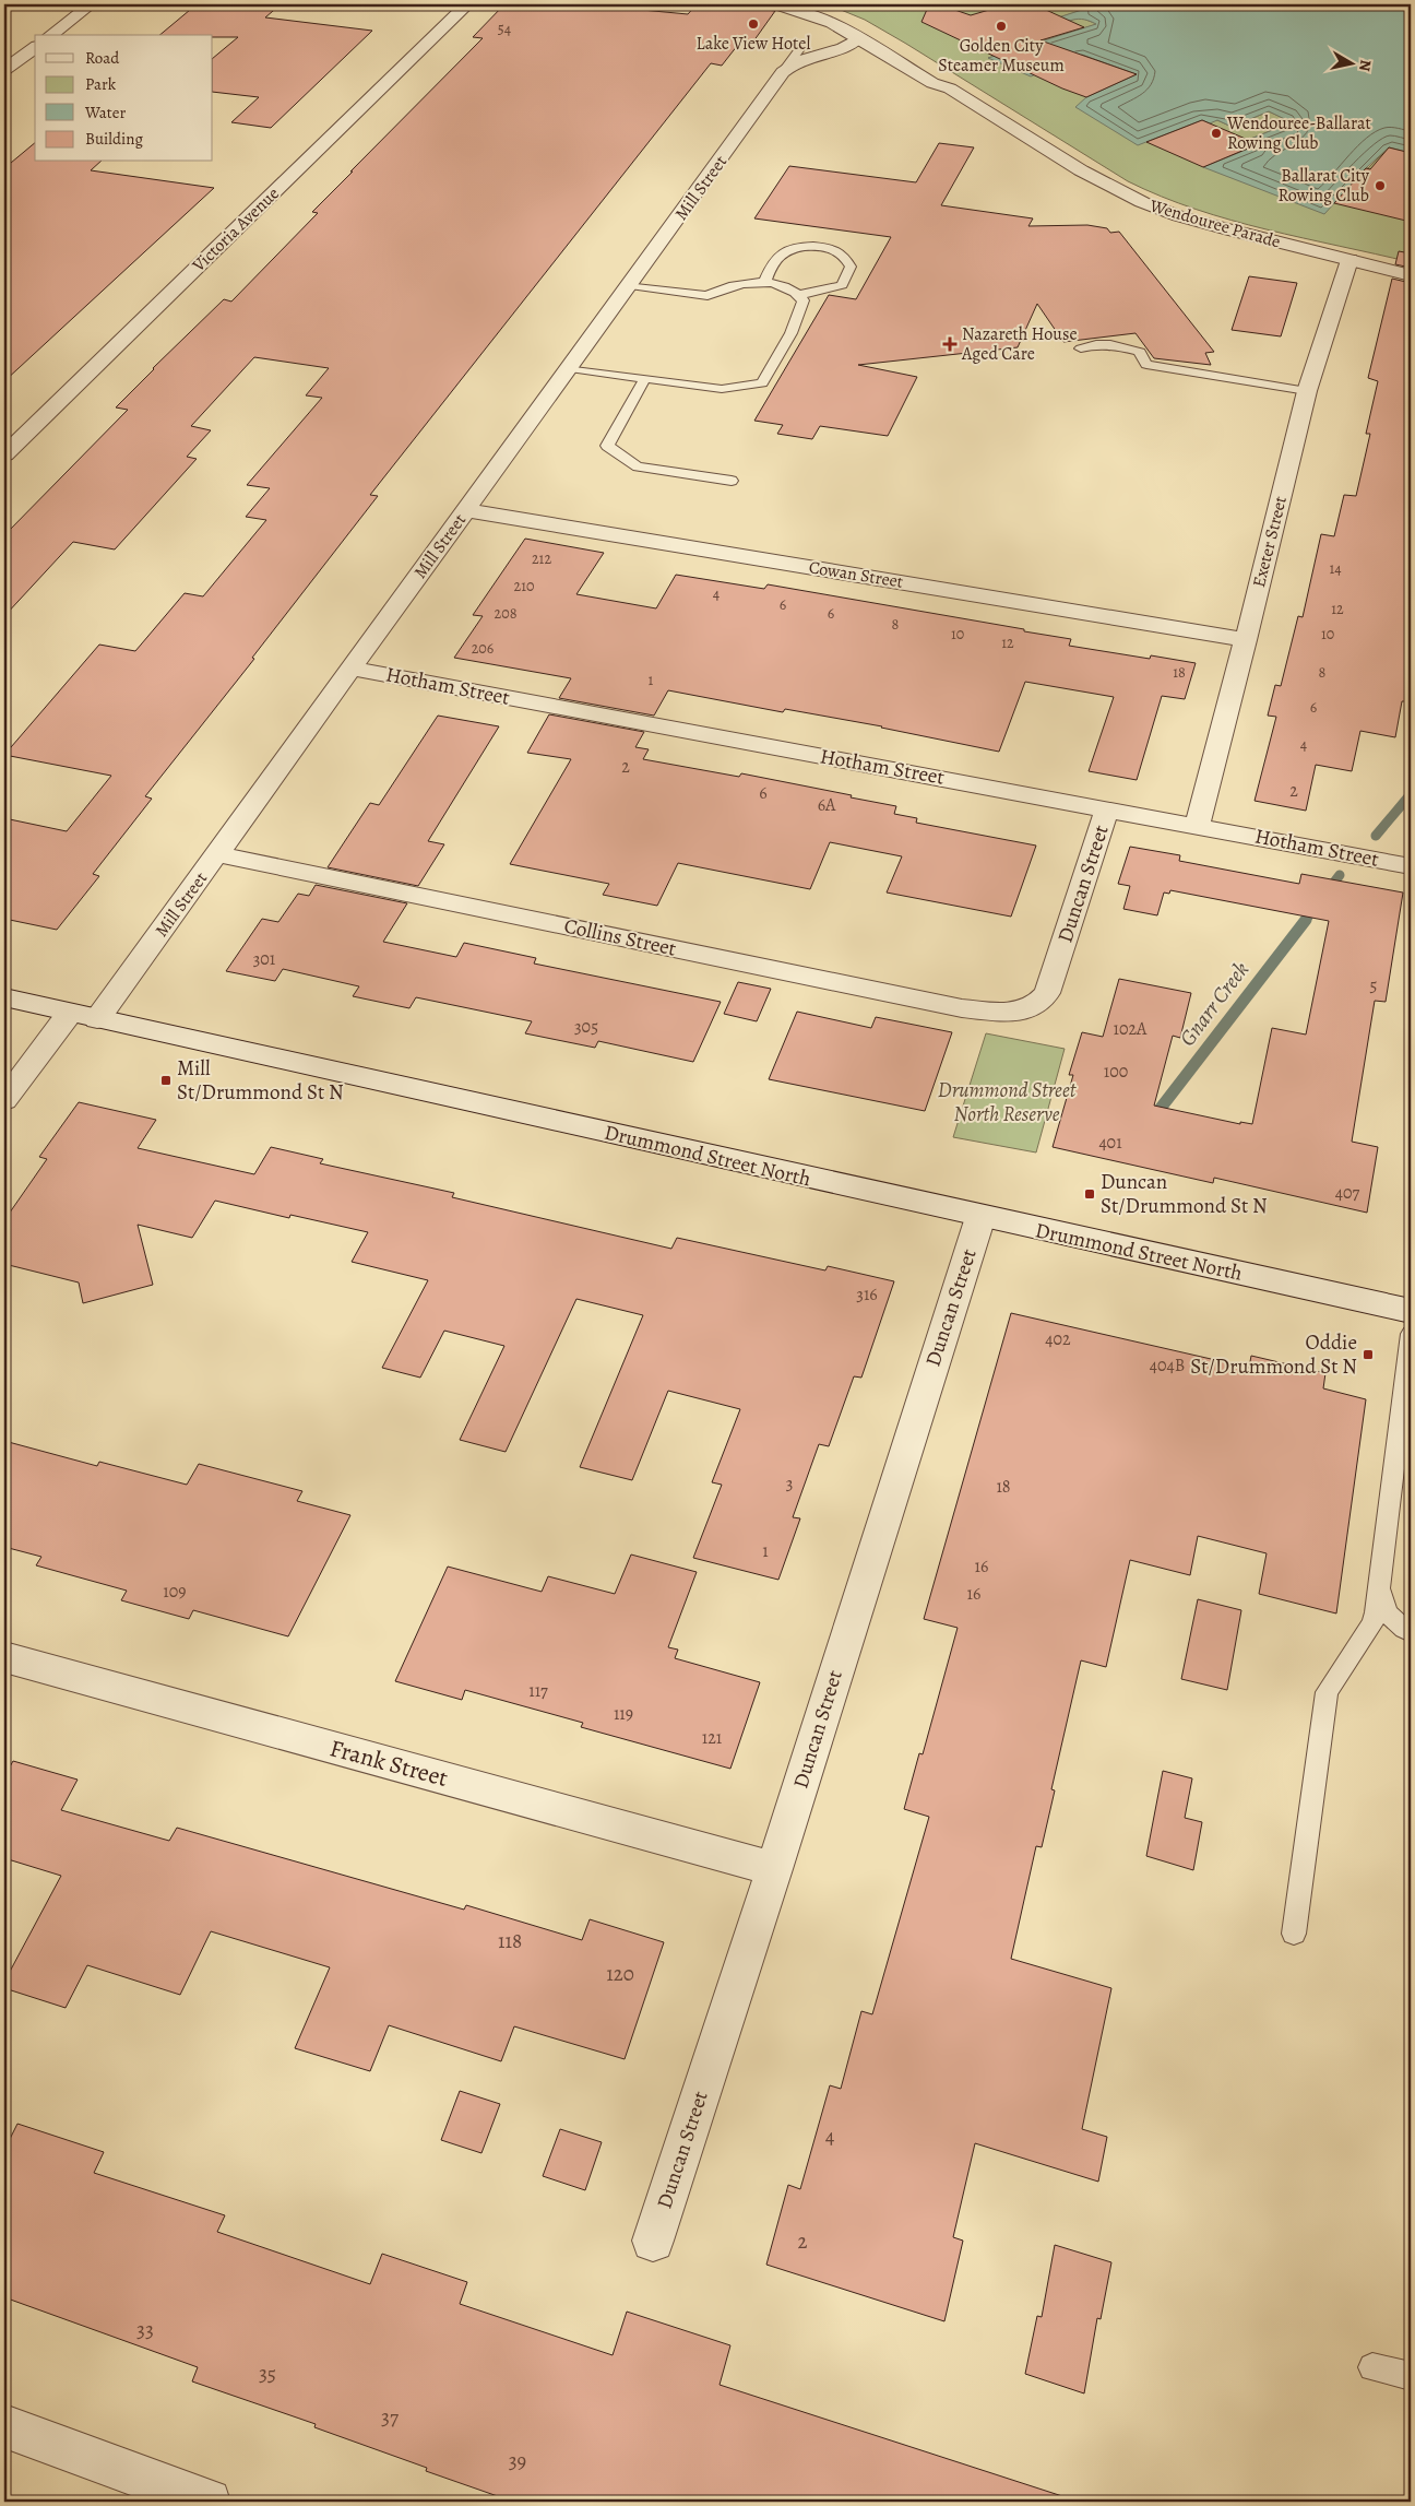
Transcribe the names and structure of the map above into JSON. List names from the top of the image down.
{
  "streets": {
    "street": [
      "Mill Street",
      "Wendouree Parade",
      "Victoria Avenue",
      "Exeter Street",
      "Cowan Street",
      "Hotham Street",
      "Duncan Street",
      "Collins Street",
      "Drummond Street North",
      "Frank Street"
    ]
  },
  "crossings": [
    ["Mill Street", "Wendouree Parade"],
    ["Mill Street", "Cowan Street"],
    ["Mill Street", "Hotham Street"],
    ["Mill Street", "Collins Street"],
    ["Mill Street", "Drummond Street North"],
    ["Wendouree Parade", "Exeter Street"],
    ["Exeter Street", "Cowan Street"],
    ["Exeter Street", "Hotham Street"],
    ["Hotham Street", "Duncan Street"],
    ["Duncan Street", "Collins Street"],
    ["Duncan Street", "Drummond Street North"],
    ["Duncan Street", "Frank Street"]
  ],
  "water": ["Gnarr Creek"],
  "parks": ["Drummond Street North Reserve"],
  "places": {
    "other": [
      "Lake View Hotel",
      "Golden City Steamer Museum",
      "Wendouree-Ballarat Rowing Club",
      "Ballarat City Rowing Club"
    ],
    "health": ["Nazareth House Aged Care"],
    "transit": ["Mill St/Drummond St N", "Duncan St/Drummond St N", "Oddie St/Drummond St N"]
  },
  "house_numbers": [
    "54",
    "212",
    "14",
    "210",
    "4",
    "6",
    "12",
    "208",
    "6",
    "8",
    "10",
    "10",
    "12",
    "206",
    "18",
    "8",
    "1",
    "6",
    "4",
    "2",
    "2",
    "6",
    "6A",
    "301",
    "5",
    "305",
    "102A",
    "100",
    "401",
    "407",
    "316",
    "402",
    "404B",
    "3",
    "18",
    "1",
    "16",
    "109",
    "16",
    "117",
    "119",
    "121",
    "118",
    "120",
    "4",
    "2",
    "33",
    "35",
    "37",
    "39"
  ],
  "legend": [
    "Road",
    "Park",
    "Water",
    "Building"
  ],
  "north": "right"
}
